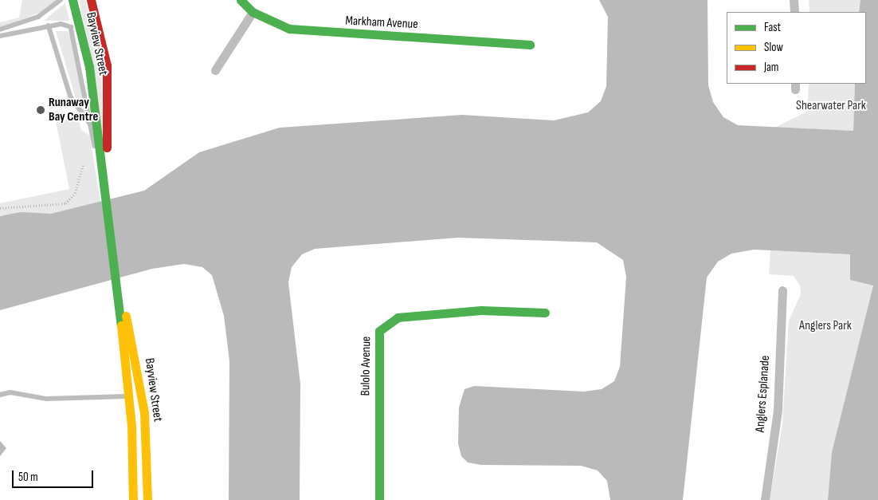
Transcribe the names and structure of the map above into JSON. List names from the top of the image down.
{
  "streets": {
    "main road": ["Markham Avenue", "Bayview Street", "Bulolo Avenue"],
    "street": ["Anglers Esplanade"]
  },
  "parks": ["Shearwater Park", "Anglers Park"],
  "places": ["Runaway Bay Centre"],
  "legend": ["Fast", "Slow", "Jam"],
  "scale_bar": "50 m"
}
